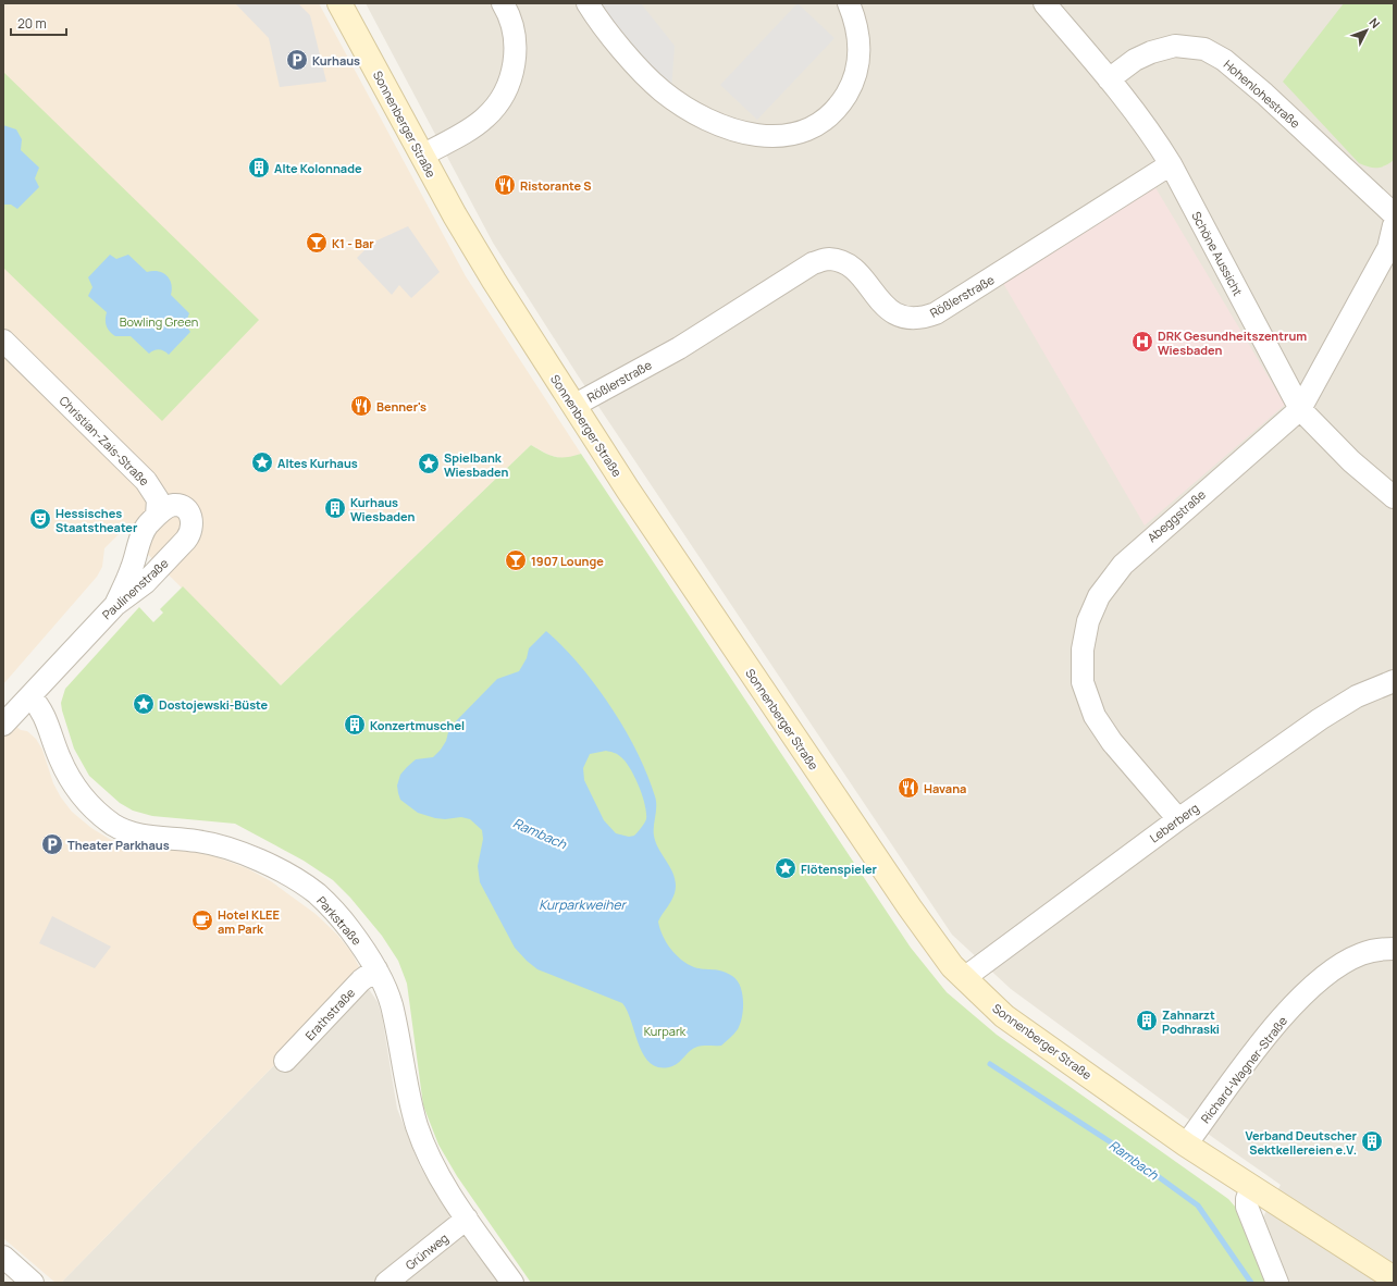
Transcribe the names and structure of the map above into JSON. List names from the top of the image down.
{
  "streets": {
    "main road": ["Sonnenberger Straße"],
    "street": [
      "Hohenlohestraße",
      "Schöne Aussicht",
      "Rößlerstraße",
      "Christian-Zais-Straße",
      "Abeggstraße",
      "Paulinenstraße",
      "Leberberg",
      "Parkstraße",
      "Erathstraße",
      "Richard-Wagner-Straße",
      "Grünweg"
    ]
  },
  "crossings": [
    ["Hohenlohestraße", "Schöne Aussicht"],
    ["Sonnenberger Straße", "Rößlerstraße"],
    ["Sonnenberger Straße", "Leberberg"],
    ["Sonnenberger Straße", "Richard-Wagner-Straße"],
    ["Schöne Aussicht", "Rößlerstraße"],
    ["Schöne Aussicht", "Abeggstraße"],
    ["Christian-Zais-Straße", "Paulinenstraße"],
    ["Abeggstraße", "Leberberg"],
    ["Paulinenstraße", "Parkstraße"],
    ["Parkstraße", "Erathstraße"],
    ["Parkstraße", "Grünweg"]
  ],
  "water": ["Rambach", "Kurparkweiher"],
  "parks": ["Bowling Green", "Kurpark"],
  "places": {
    "parking": ["Kurhaus", "Theater Parkhaus"],
    "building": [
      "Alte Kolonnade",
      "Kurhaus Wiesbaden",
      "Konzertmuschel",
      "Zahnarzt Podhraski",
      "Verband Deutscher Sektkellereien e.V."
    ],
    "restaurant": ["Ristorante S", "Benner's", "Havana"],
    "bar": ["K1 - Bar", "1907 Lounge"],
    "hospital": ["DRK Gesundheitszentrum Wiesbaden"],
    "place": [
      "Altes Kurhaus",
      "Spielbank Wiesbaden",
      "Dostojewski-Büste",
      "Flötenspieler"
    ],
    "theatre": ["Hessisches Staatstheater"],
    "cafe": ["Hotel KLEE am Park"]
  },
  "scale_bar": "20 m",
  "north": "top right"
}
